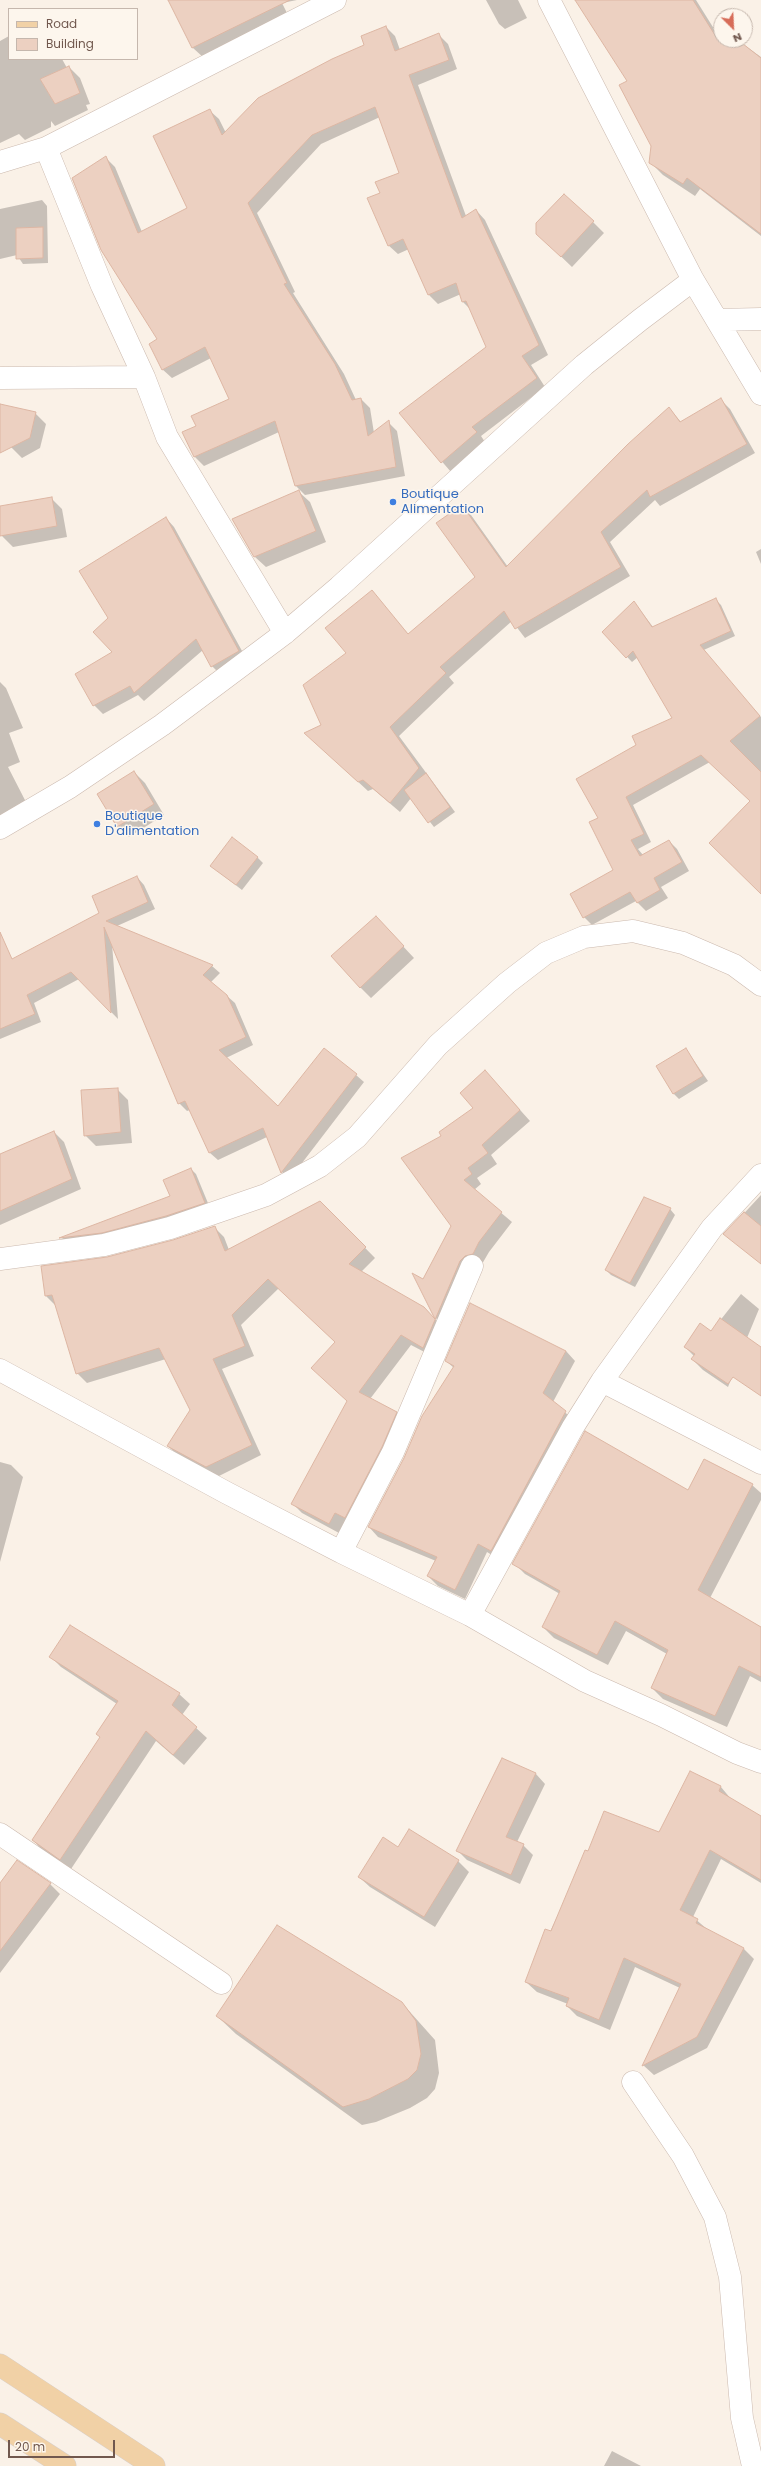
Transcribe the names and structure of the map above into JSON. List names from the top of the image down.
{
  "places": ["Boutique Alimentation", "Boutique D'alimentation"],
  "legend": ["Road", "Building"],
  "scale_bar": "20 m",
  "north": "bottom right"
}
